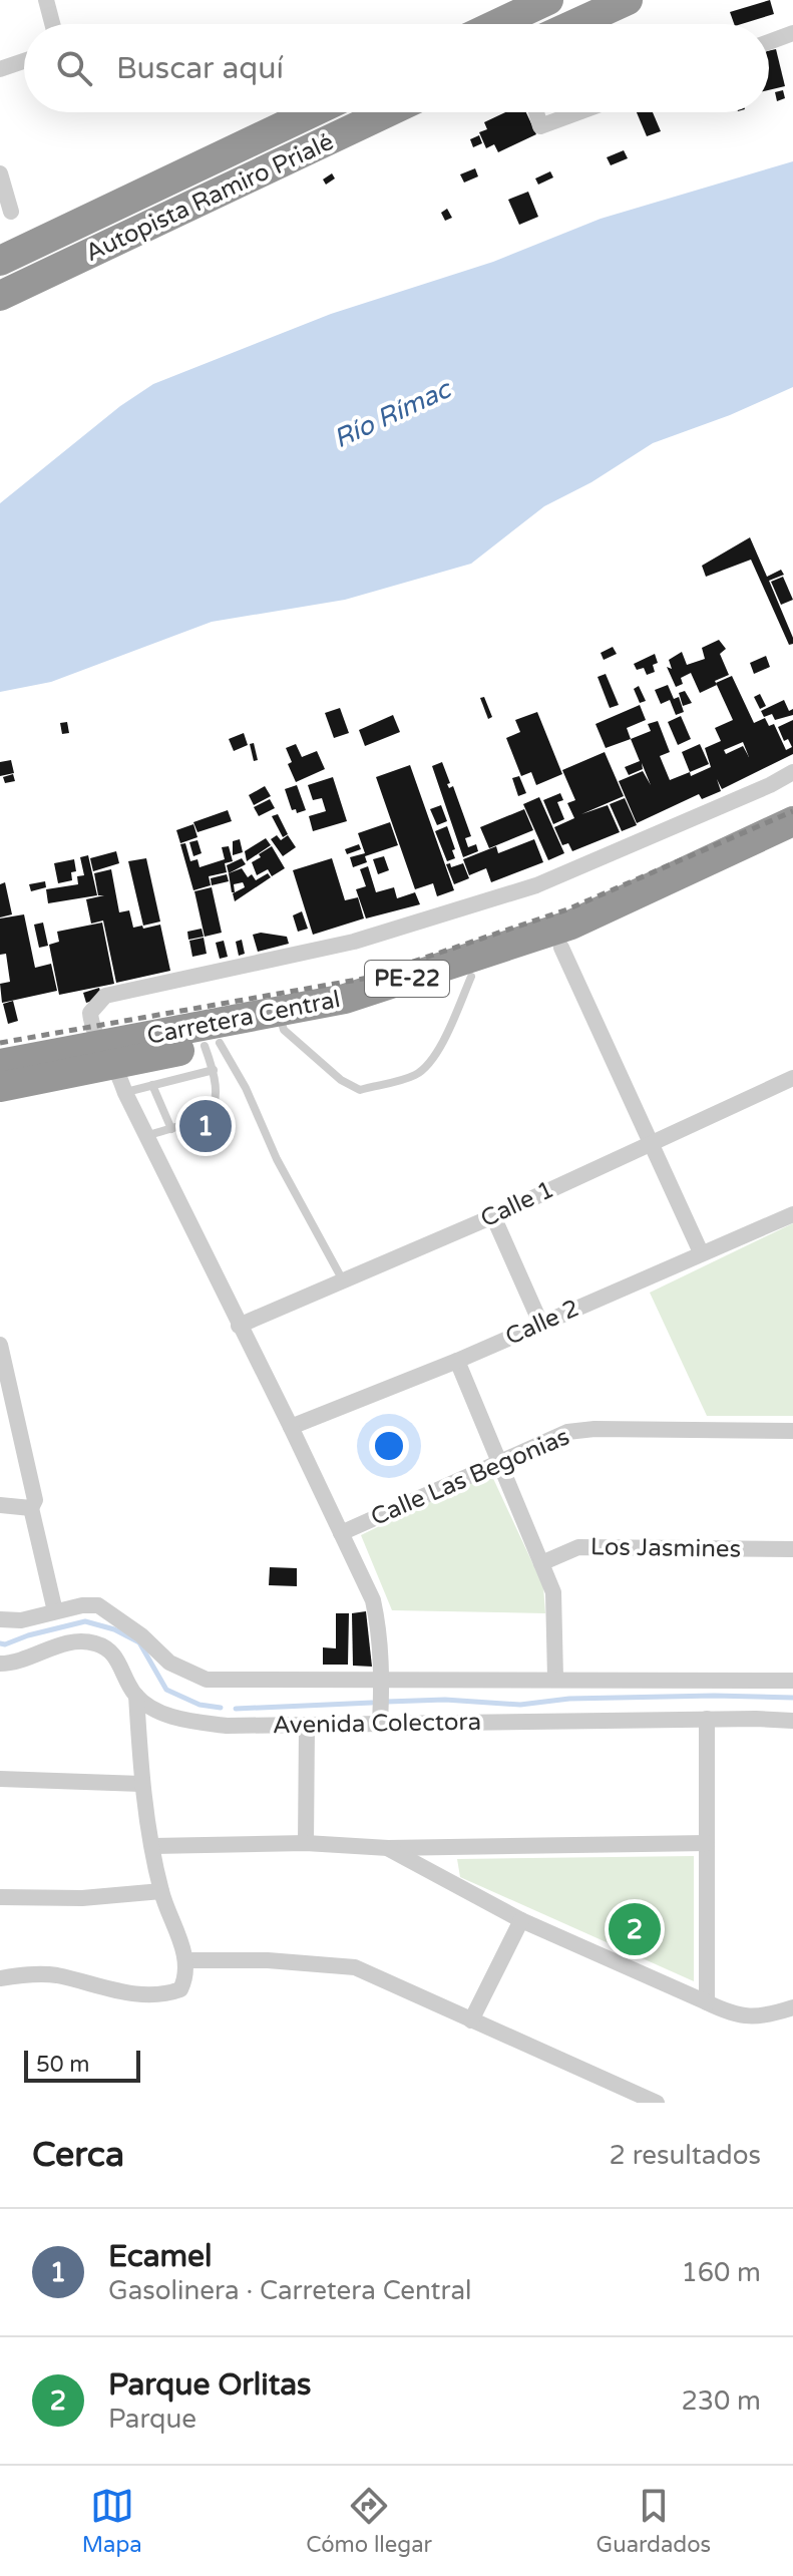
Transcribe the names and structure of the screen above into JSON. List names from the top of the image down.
{
  "streets": {
    "highway": ["Autopista Ramiro Prialé", "PE-22", "Carretera Central"],
    "street": [
      "Calle 1",
      "Calle 2",
      "Calle Las Begonias",
      "Los Jasmines",
      "Avenida Colectora"
    ]
  },
  "water": ["Río Rímac"],
  "scale_bar": "50 m",
  "page": {
    "search": "Buscar aquí",
    "pins": ["1", "2"],
    "scale": "50 m",
    "heading": ["Cerca", "2 resultados"],
    "list": [
      {
        "mark": "1",
        "name": "Ecamel",
        "note": "Gasolinera · Carretera Central",
        "value": "160 m"
      },
      {
        "mark": "2",
        "name": "Parque Orlitas",
        "note": "Parque",
        "value": "230 m"
      }
    ],
    "nav": ["Mapa", "Cómo llegar", "Guardados"]
  }
}
